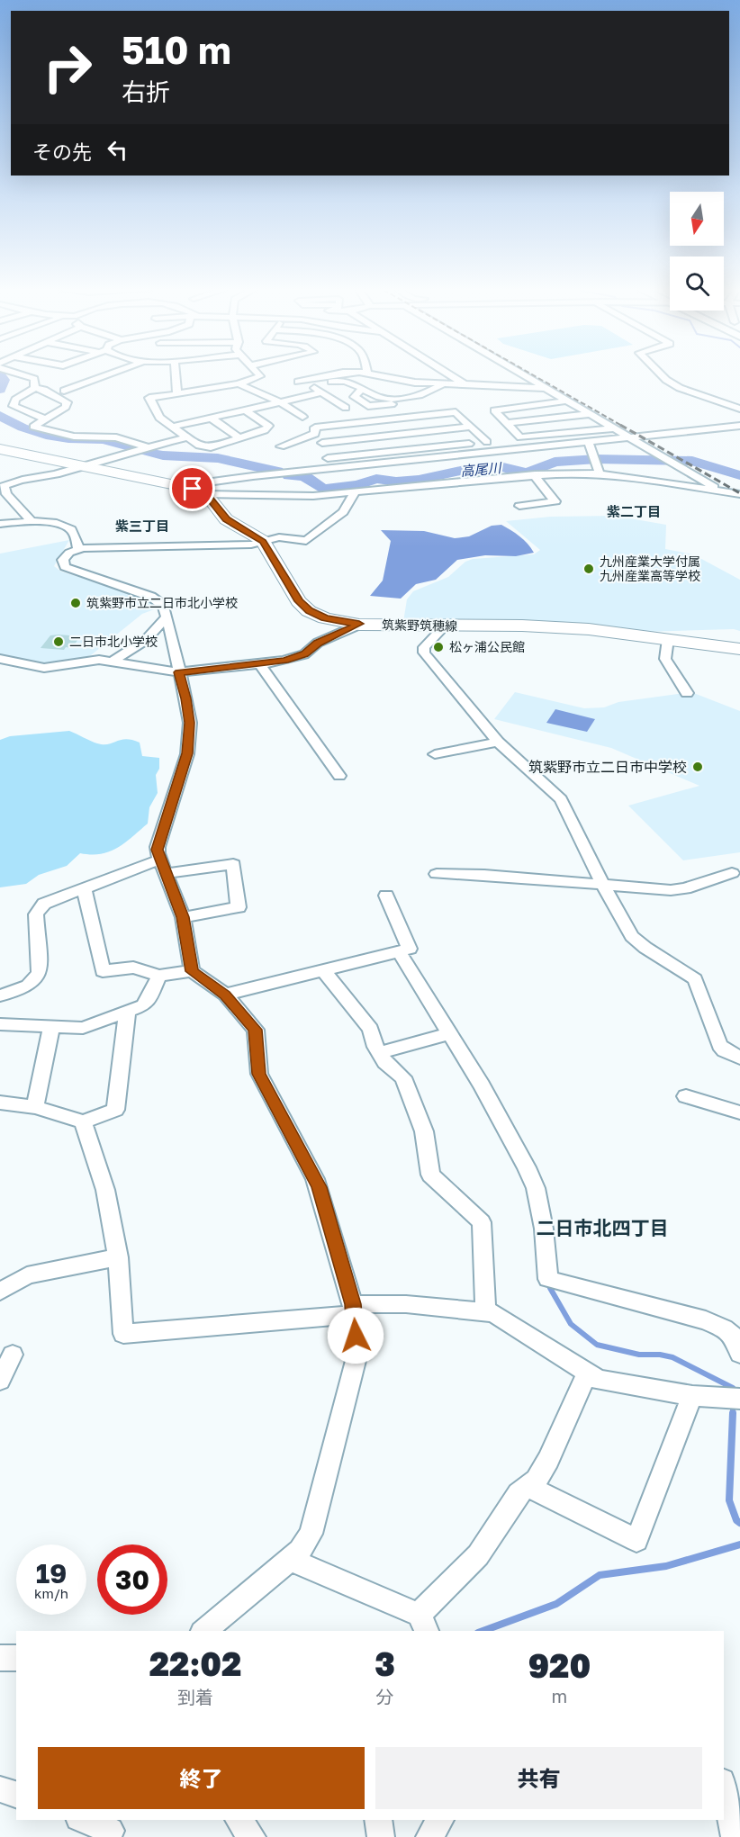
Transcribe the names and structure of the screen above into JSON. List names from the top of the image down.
{
  "streets": {
    "main road": ["筑紫野筑穂線"]
  },
  "districts": ["紫二丁目", "紫三丁目", "二日市北四丁目"],
  "water": ["高尾川"],
  "places": [
    "九州産業大学付属 九州産業高等学校",
    "筑紫野市立二日市北小学校",
    "二日市北小学校",
    "松ヶ浦公民館",
    "筑紫野市立二日市中学校"
  ],
  "north": "bottom",
  "page": {
    "turn": ["510 m", "右折"],
    "then": "その先",
    "speed": "19 km/h",
    "limit": "30",
    "eta": [
      "22:02",
      "到着",
      "3",
      "分",
      "920",
      "m"
    ],
    "buttons": ["終了", "共有"]
  }
}
